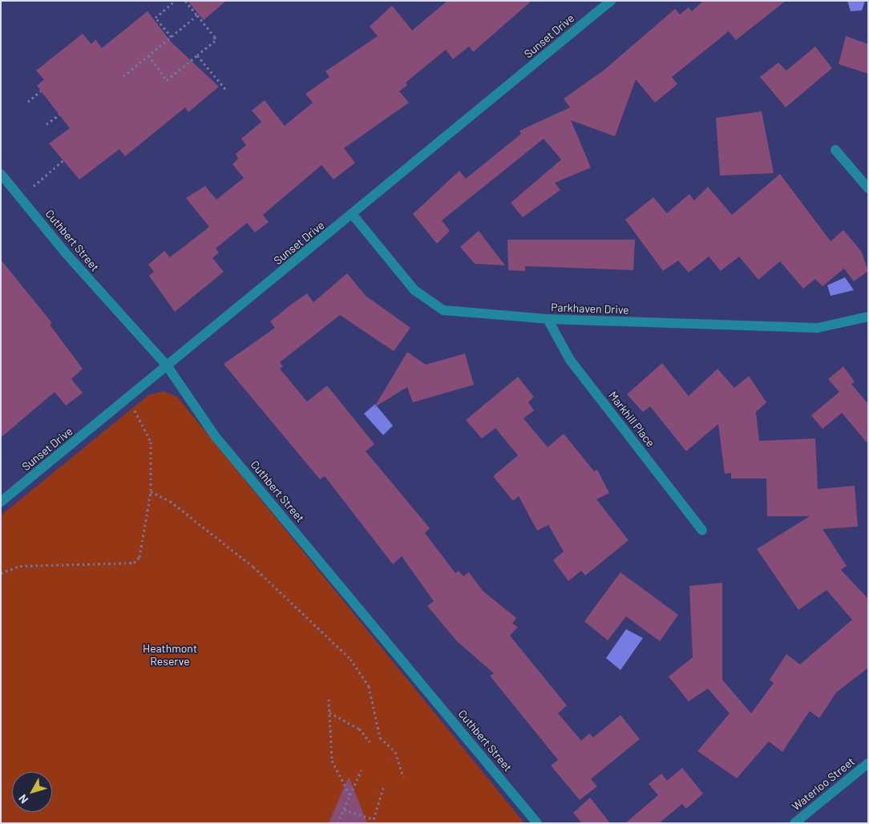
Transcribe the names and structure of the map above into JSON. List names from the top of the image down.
{
  "streets": {
    "street": [
      "Sunset Drive",
      "Cuthbert Street",
      "Parkhaven Drive",
      "Markhill Place",
      "Waterloo Street"
    ]
  },
  "crossings": [
    ["Sunset Drive", "Cuthbert Street"],
    ["Sunset Drive", "Parkhaven Drive"],
    ["Parkhaven Drive", "Markhill Place"]
  ],
  "parks": ["Heathmont Reserve"],
  "north": "bottom left"
}
